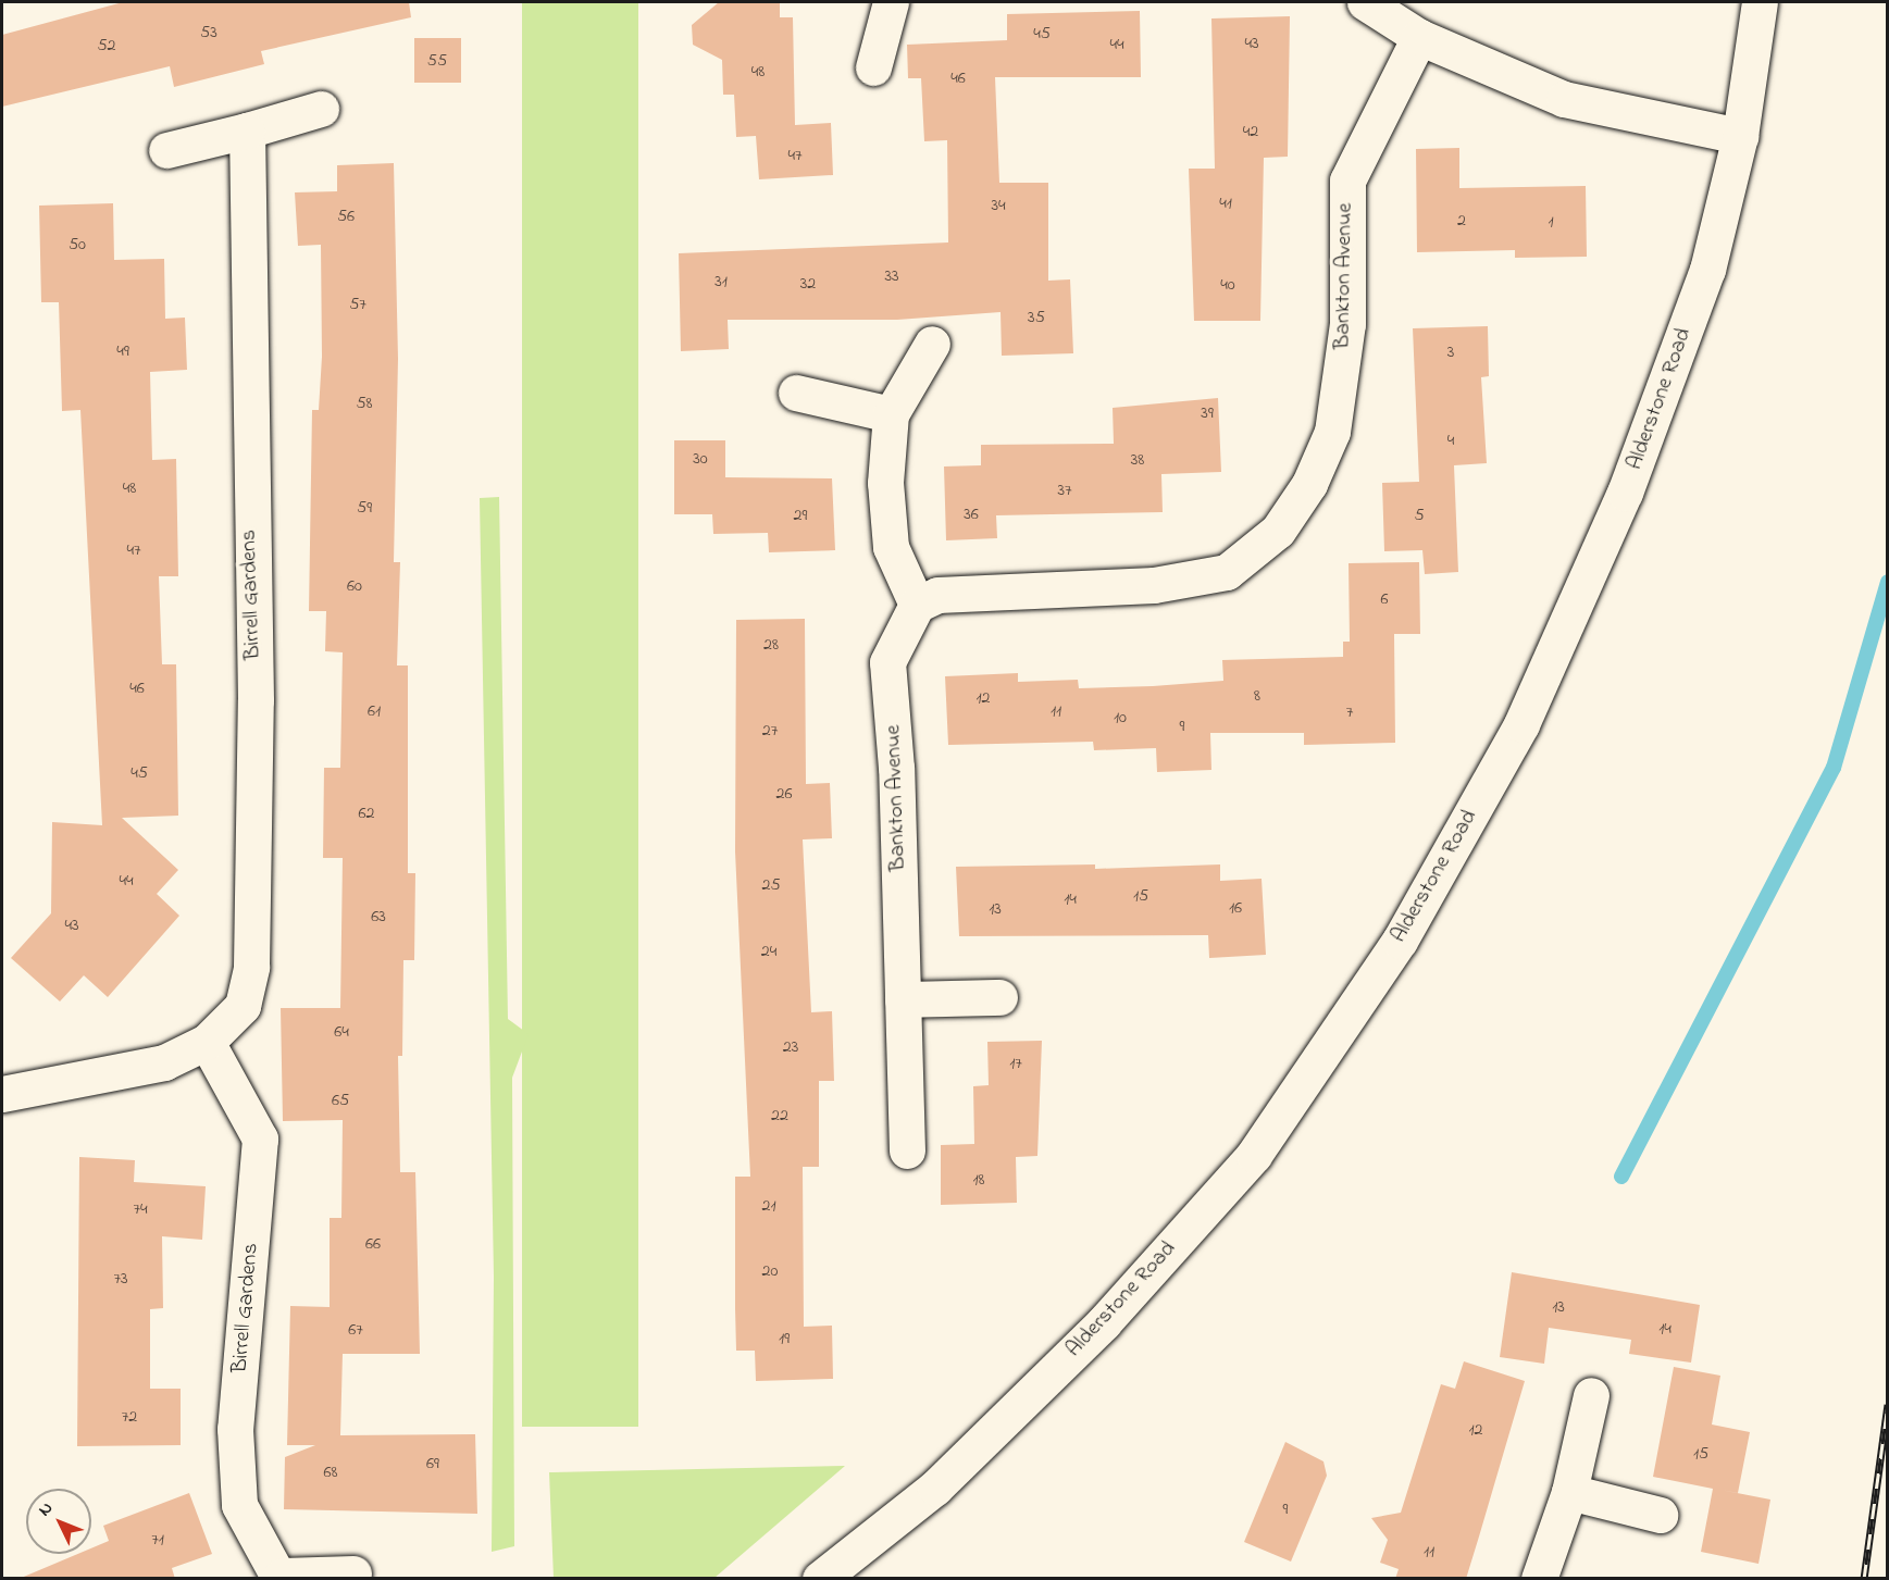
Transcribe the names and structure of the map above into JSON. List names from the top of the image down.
{
  "streets": {
    "street": ["Bankton Avenue", "Alderstone Road", "Birrell Gardens"]
  },
  "house_numbers": [
    "53",
    "45",
    "43",
    "44",
    "52",
    "55",
    "48",
    "46",
    "42",
    "47",
    "41",
    "34",
    "56",
    "2",
    "1",
    "50",
    "33",
    "31",
    "32",
    "40",
    "57",
    "35",
    "49",
    "3",
    "58",
    "39",
    "4",
    "30",
    "38",
    "48",
    "37",
    "59",
    "36",
    "29",
    "5",
    "47",
    "60",
    "6",
    "28",
    "46",
    "8",
    "12",
    "61",
    "11",
    "7",
    "10",
    "9",
    "27",
    "45",
    "26",
    "62",
    "44",
    "25",
    "15",
    "14",
    "16",
    "13",
    "63",
    "43",
    "24",
    "64",
    "23",
    "17",
    "65",
    "22",
    "18",
    "21",
    "74",
    "66",
    "20",
    "73",
    "13",
    "14",
    "67",
    "19",
    "72",
    "12",
    "15",
    "69",
    "68",
    "9",
    "71",
    "11"
  ],
  "north": "top left"
}
